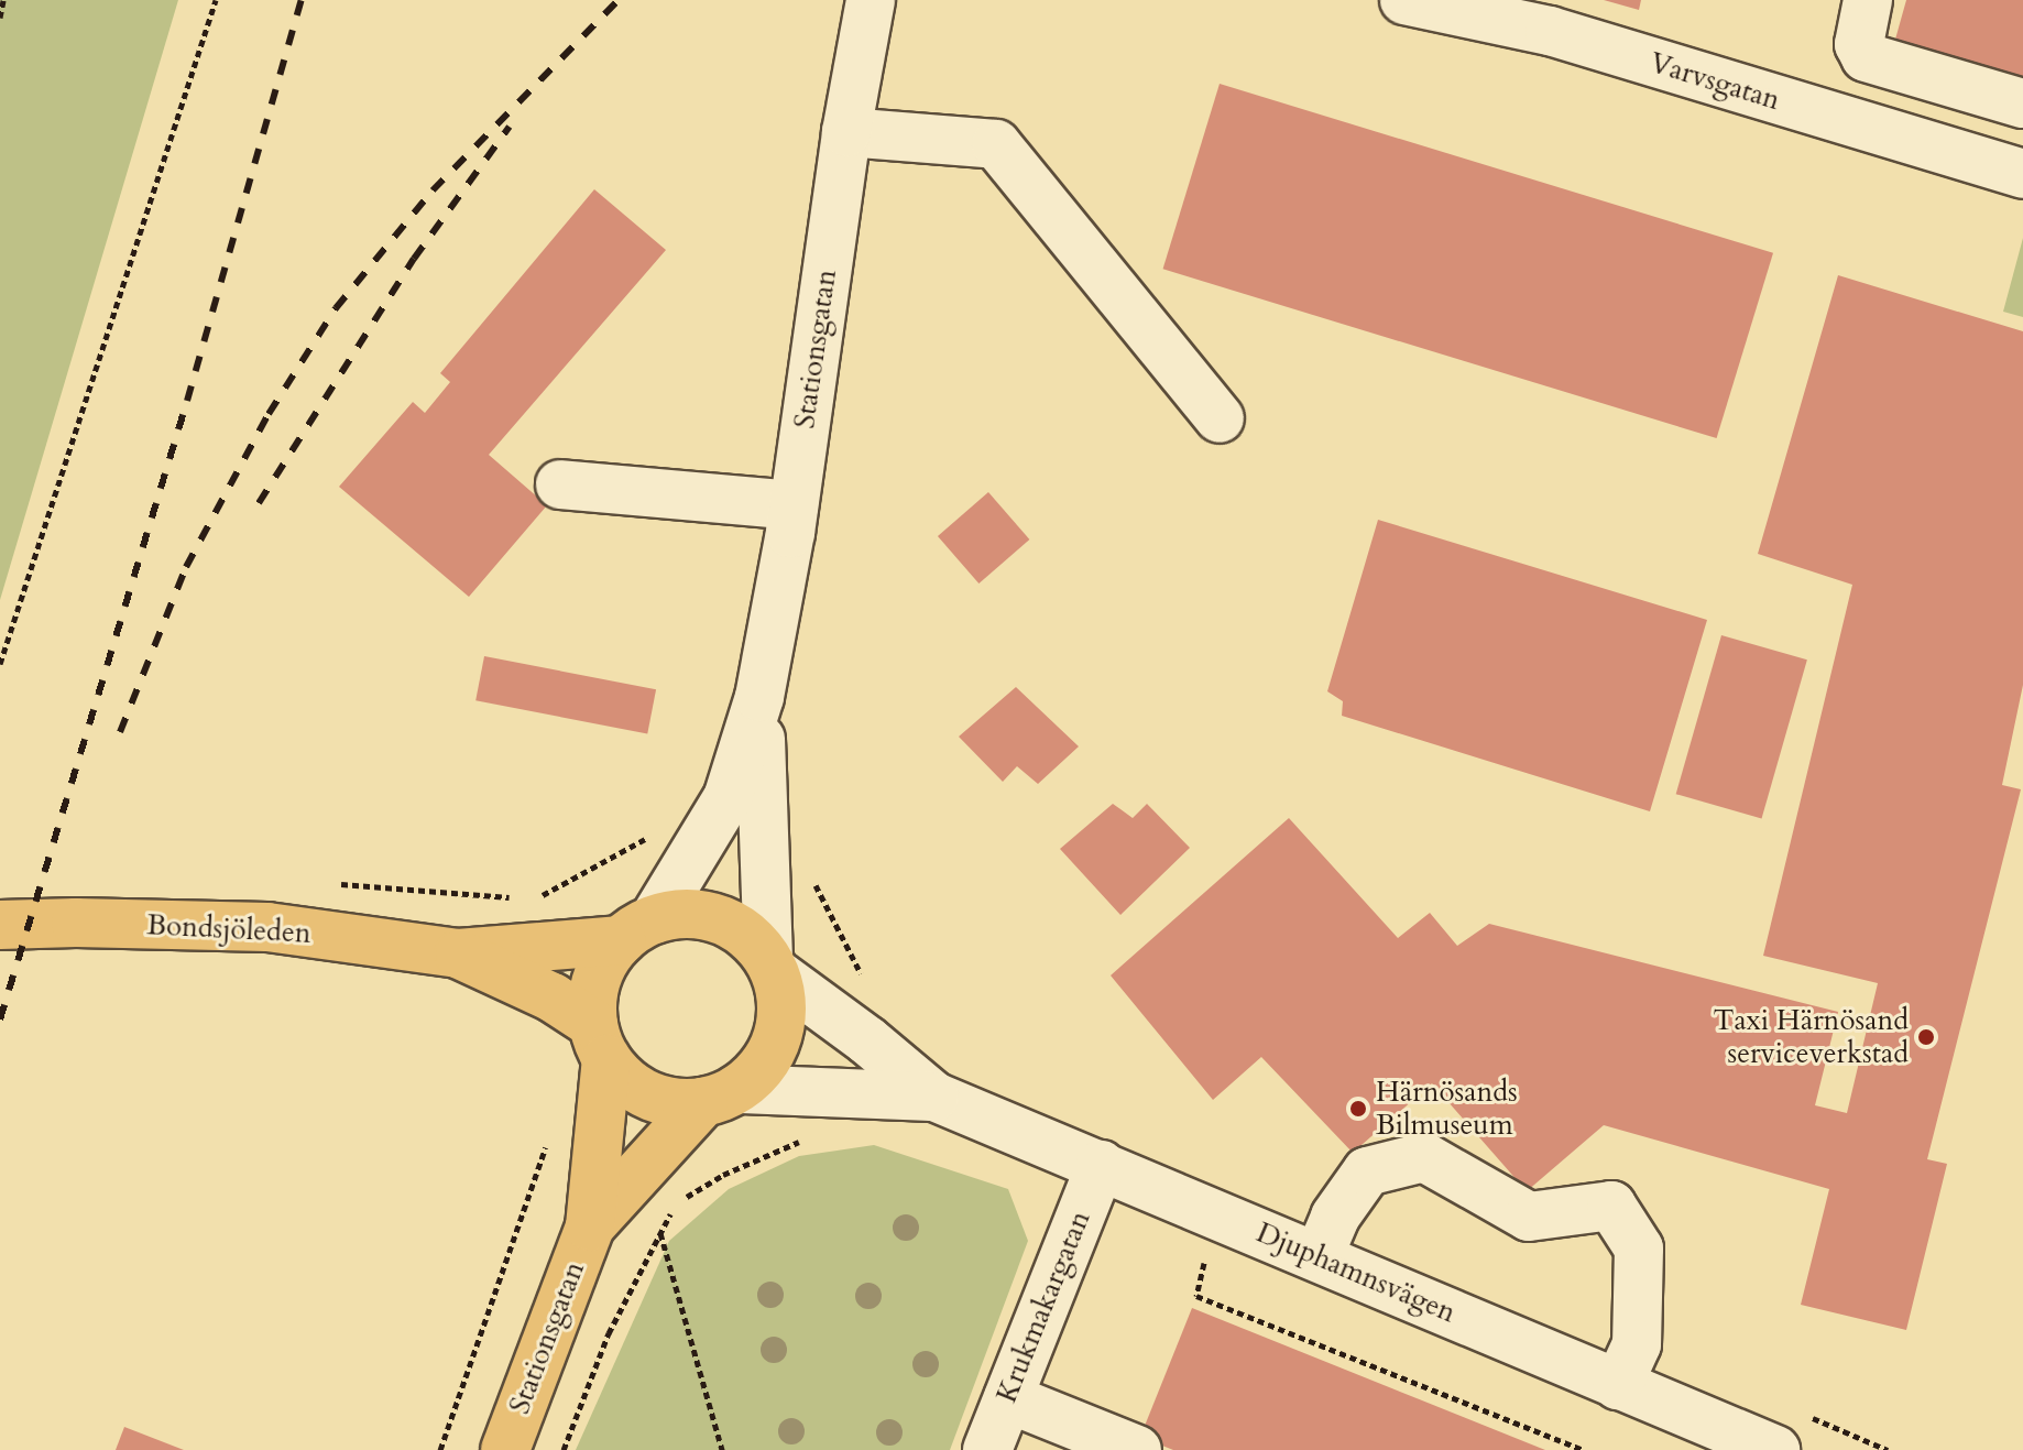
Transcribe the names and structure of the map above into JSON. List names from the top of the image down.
{
  "streets": {
    "main road": ["Stationsgatan", "Bondsjöleden"],
    "street": ["Varvsgatan", "Djuphamnsvägen", "Krukmakargatan"]
  },
  "crossings": [
    ["Stationsgatan", "Bondsjöleden"],
    ["Stationsgatan", "Djuphamnsvägen"],
    ["Bondsjöleden", "Djuphamnsvägen"],
    ["Djuphamnsvägen", "Krukmakargatan"]
  ],
  "places": ["Taxi Härnösand serviceverkstad", "Härnösands Bilmuseum"]
}
